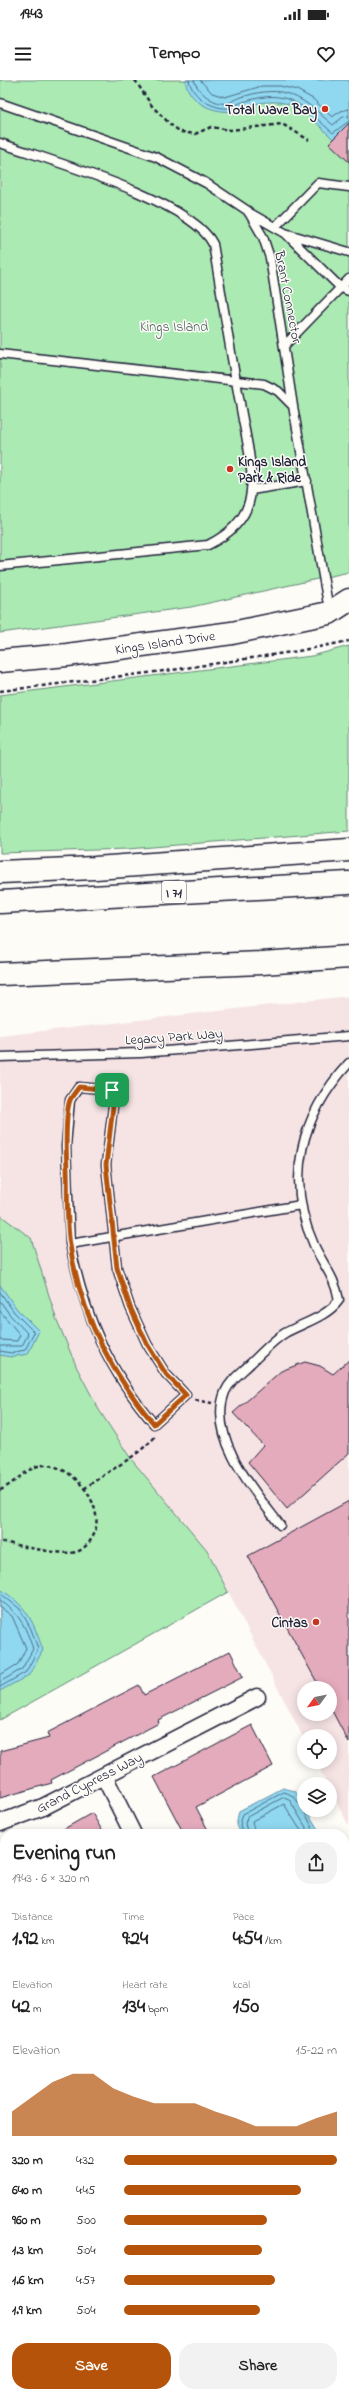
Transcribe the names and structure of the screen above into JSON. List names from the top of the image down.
{
  "streets": {
    "main road": ["Kings Island Drive", "I 71"],
    "street": ["Grand Cypress Way"],
    "lane": ["Brant Connector", "Legacy Park Way"]
  },
  "crossings": [
    ["Brant Connector", "Kings Island Drive"]
  ],
  "parks": ["Kings Island"],
  "places": ["Total Wave Bay", "Kings Island Park & Ride", "Cintas"],
  "north": "bottom left",
  "page": {
    "status": "19:43",
    "header": "Tempo",
    "heading": ["Evening run", "19:43 · 6 × 320 m"],
    "stats": [
      ["Distance", "1.92 km"],
      ["Time", "9:24"],
      ["Pace", "4:54 /km"],
      ["Elevation", "42 m"],
      ["Heart rate", "134 bpm"],
      ["kcal", "150"]
    ],
    "chart": ["Elevation", "15–22 m"],
    "list": [
      {
        "name": "320 m",
        "note": "4:32"
      },
      {
        "name": "640 m",
        "note": "4:45"
      },
      {
        "name": "960 m",
        "note": "5:00"
      },
      {
        "name": "1.3 km",
        "note": "5:04"
      },
      {
        "name": "1.6 km",
        "note": "4:57"
      },
      {
        "name": "1.9 km",
        "note": "5:04"
      }
    ],
    "buttons": ["Save", "Share"]
  }
}
